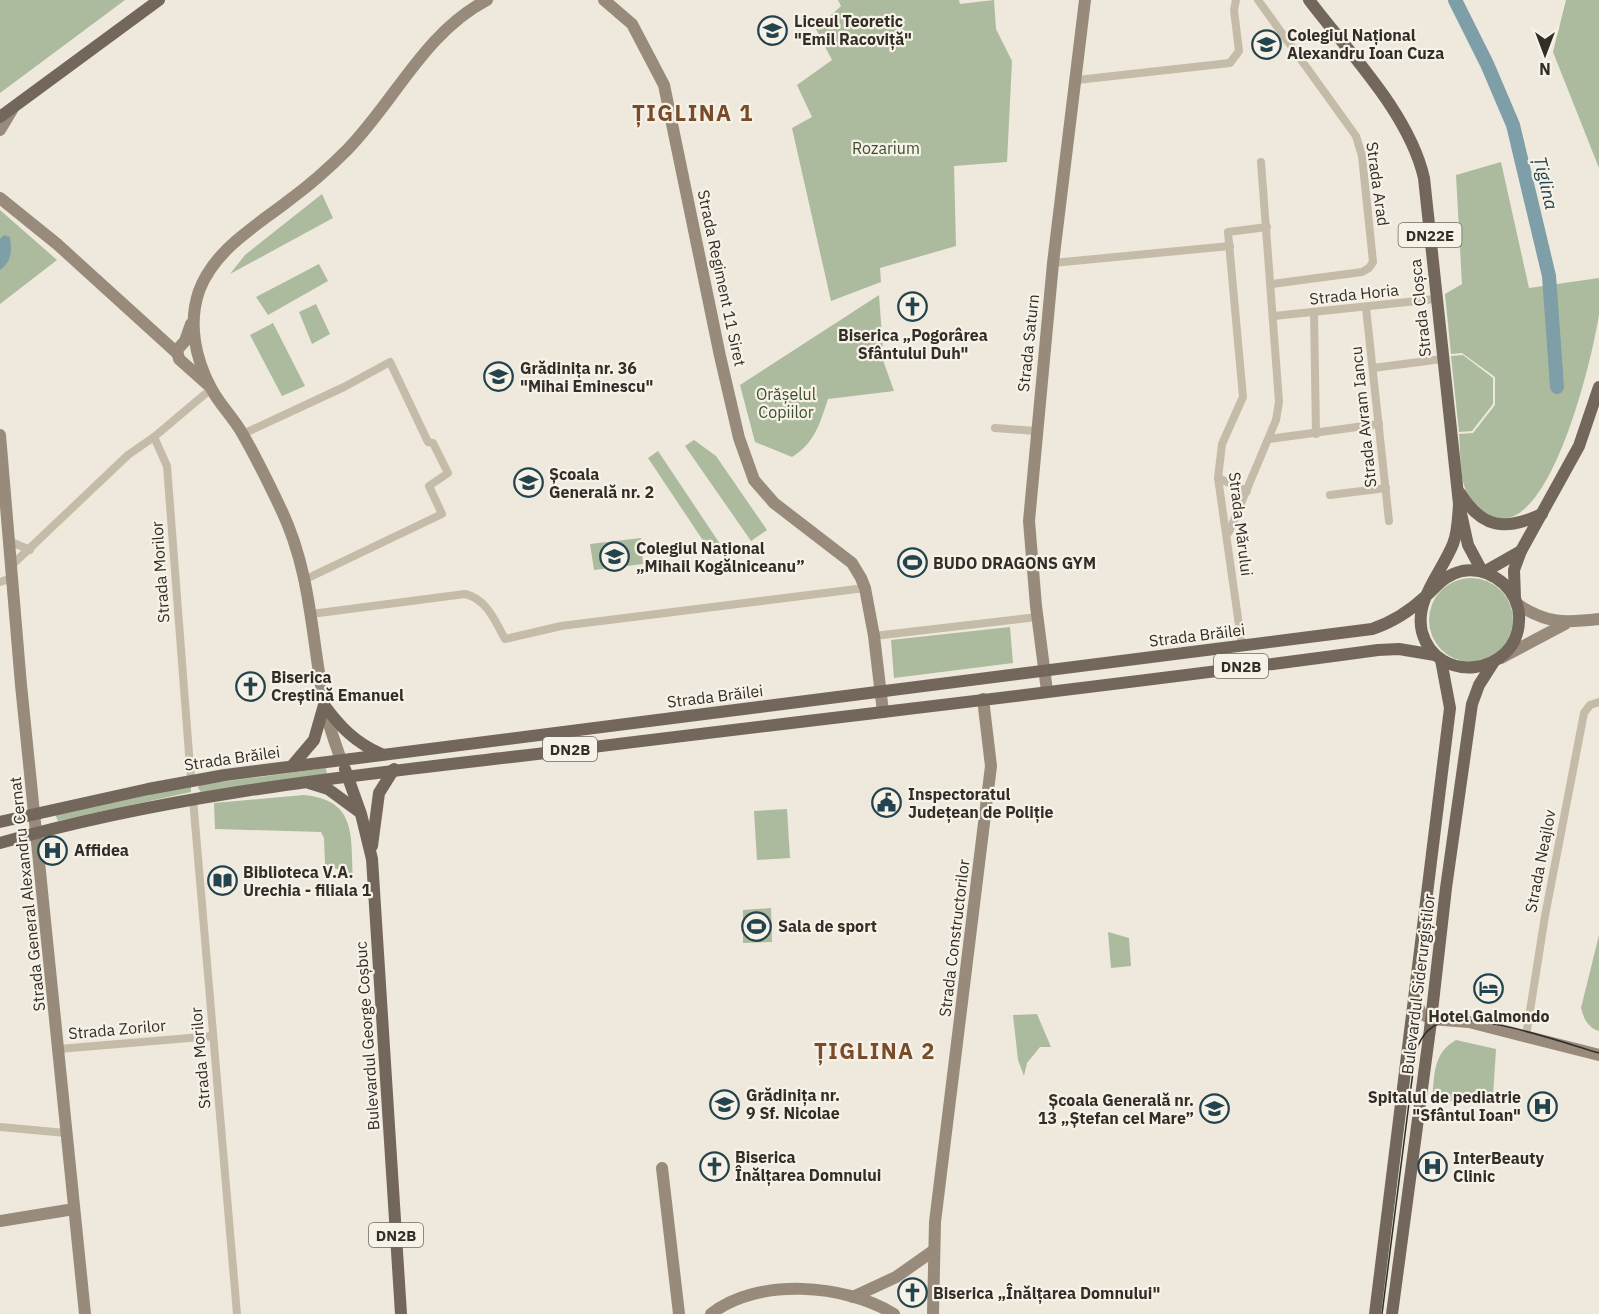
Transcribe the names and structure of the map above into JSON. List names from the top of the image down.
{
  "streets": {
    "main road": [
      "DN22E",
      "Strada Cloșca",
      "Strada Brăilei",
      "DN2B",
      "Bulevardul Siderurgiștilor",
      "Bulevardul George Coșbuc"
    ],
    "street": [
      "Strada Arad",
      "Strada Regiment 11 Siret",
      "Strada Horia",
      "Strada Saturn",
      "Strada Avram Iancu",
      "Strada Mărului",
      "Strada Morilor",
      "Strada Neajlov",
      "Strada General Alexandru Cernat",
      "Strada Constructorilor",
      "Strada Zorilor"
    ]
  },
  "crossings": [
    ["Strada Regiment 11 Siret", "Strada Brăilei"],
    ["Strada Horia", "Strada Cloșca"],
    ["Strada Horia", "Strada Avram Iancu"],
    ["Strada Cloșca", "Strada Brăilei"],
    ["Strada Cloșca", "DN2B"],
    ["Strada Cloșca", "Bulevardul Siderurgiștilor"],
    ["Strada Saturn", "Strada Brăilei"],
    ["Strada Mărului", "Strada Brăilei"],
    ["Strada Morilor", "Strada Brăilei"],
    ["Strada Morilor", "Strada Zorilor"],
    ["Strada Brăilei", "DN2B"],
    ["Strada Brăilei", "Strada General Alexandru Cernat"],
    ["Strada Brăilei", "Strada Constructorilor"],
    ["Strada Brăilei", "Bulevardul Siderurgiștilor"],
    ["Strada Brăilei", "Bulevardul George Coșbuc"],
    ["DN2B", "Bulevardul Siderurgiștilor"],
    ["DN2B", "Bulevardul George Coșbuc"],
    ["Strada General Alexandru Cernat", "Strada Zorilor"]
  ],
  "districts": ["ȚIGLINA 1", "ȚIGLINA 2"],
  "water": ["Țiglina"],
  "parks": ["Rozarium", "Orășelul Copiilor"],
  "places": {
    "school or university": [
      "Liceul Teoretic \"Emil Racoviță\"",
      "Colegiul Național Alexandru Ioan Cuza",
      "Grădinița nr. 36 \"Mihai Eminescu\"",
      "Școala Generală nr. 2",
      "Colegiul Național „Mihail Kogălniceanu”",
      "Grădinița nr. 9 Sf. Nicolae",
      "Școala Generală nr. 13 „Ștefan cel Mare”"
    ],
    "church": [
      "Biserica „Pogorârea Sfântului Duh\"",
      "Biserica Creștină Emanuel",
      "Biserica Înălțarea Domnului",
      "Biserica „Înălțarea Domnului\""
    ],
    "sports": ["BUDO DRAGONS GYM", "Sala de sport"],
    "public building": ["Inspectoratul Județean de Poliție"],
    "hospital": ["Affidea", "Spitalul de pediatrie \"Sfântul Ioan\"", "InterBeauty Clinic"],
    "library": ["Biblioteca V.A. Urechia - filiala 1"],
    "hotel": ["Hotel Galmondo"]
  },
  "north": "bottom"
}
